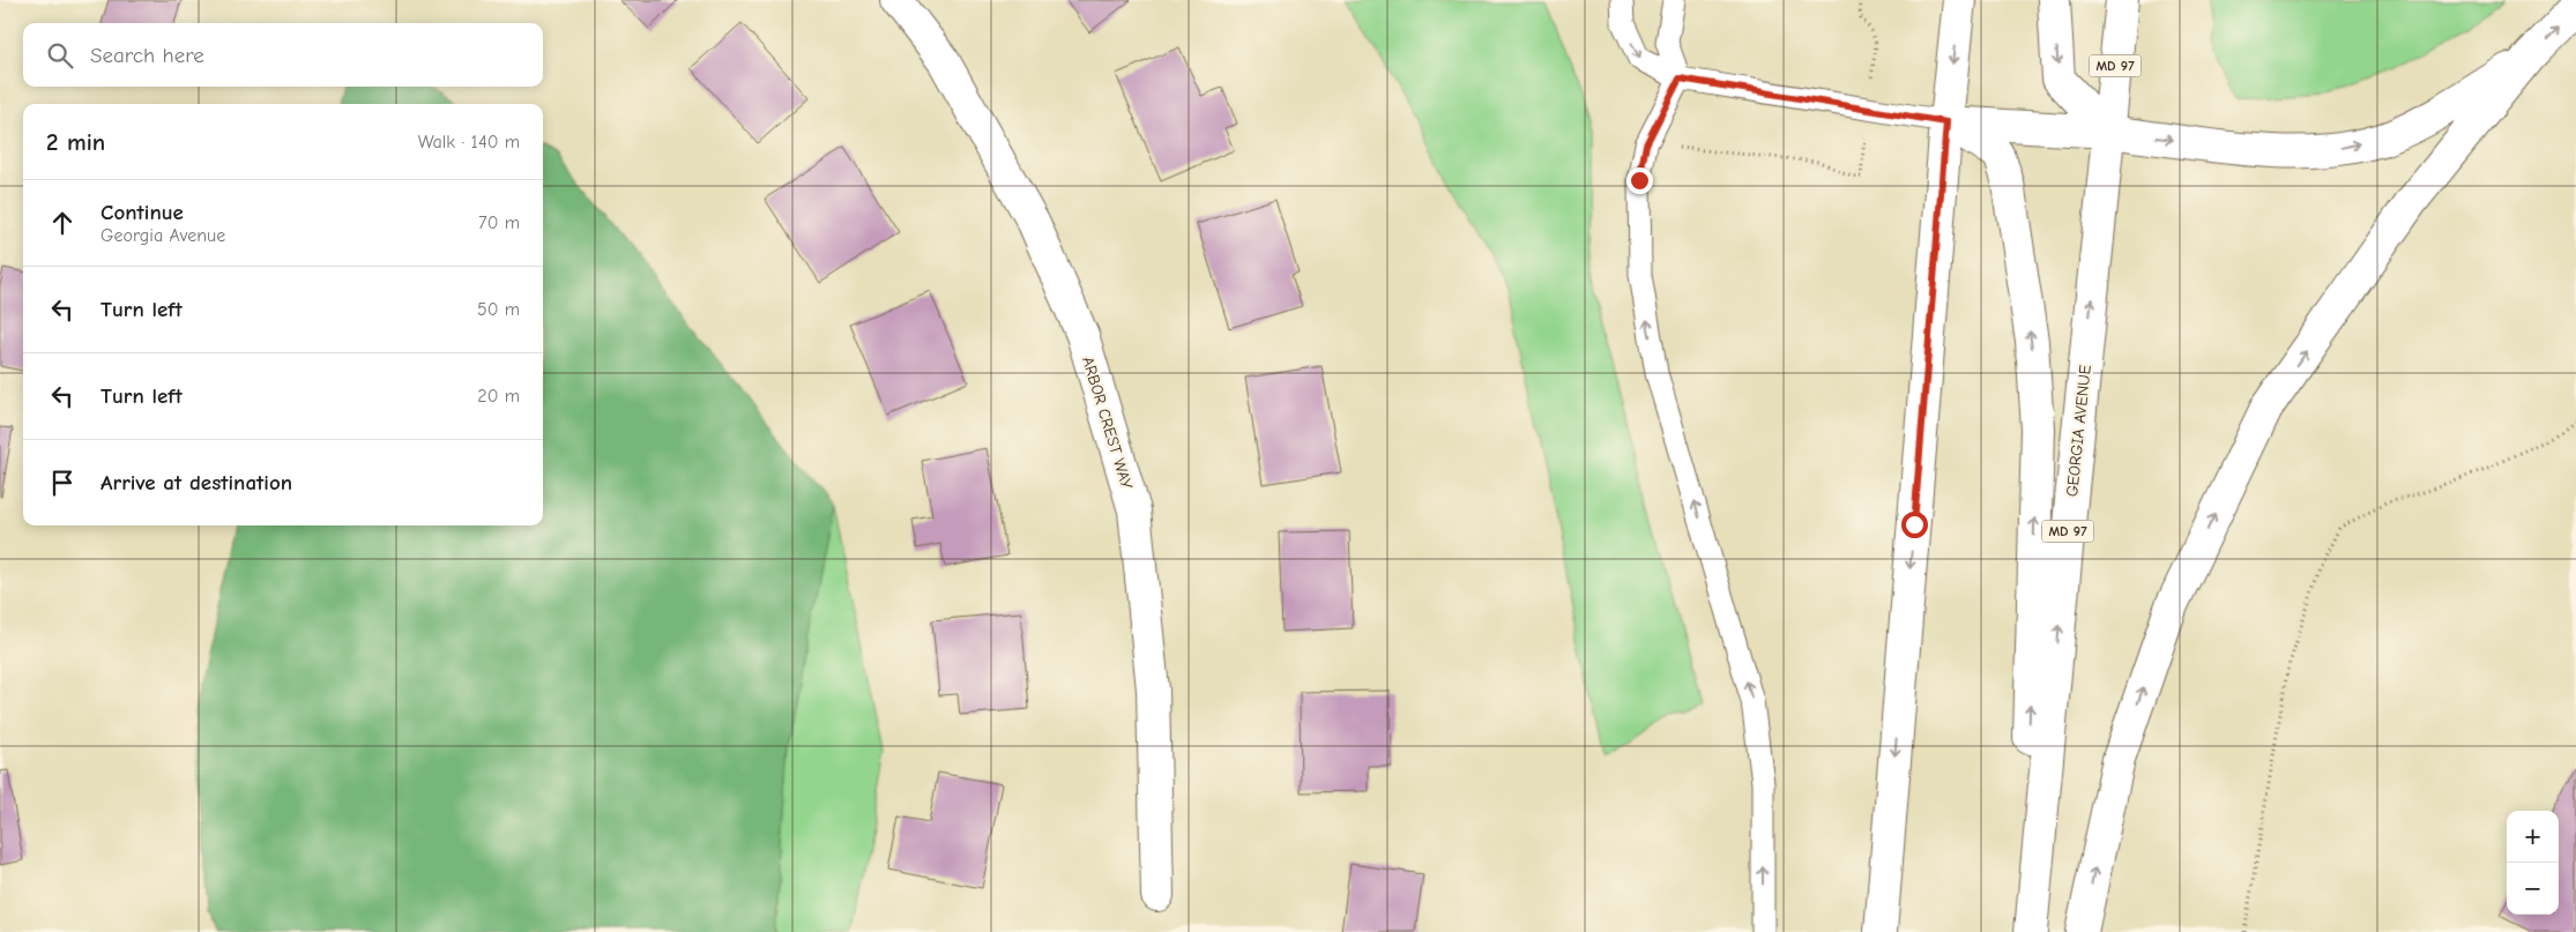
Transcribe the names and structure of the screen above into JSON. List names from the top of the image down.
{
  "streets": {
    "main road": ["MD 97", "ARBOR CREST WAY", "GEORGIA AVENUE"]
  },
  "page": {
    "search": "Search here",
    "heading": ["2 min", "Walk · 140 m"],
    "list": [
      ["Continue", "Georgia Avenue", "70 m"],
      ["Turn left", "50 m"],
      ["Turn left", "20 m"],
      "Arrive at destination"
    ],
    "map_buttons": ["+", "−"]
  }
}
